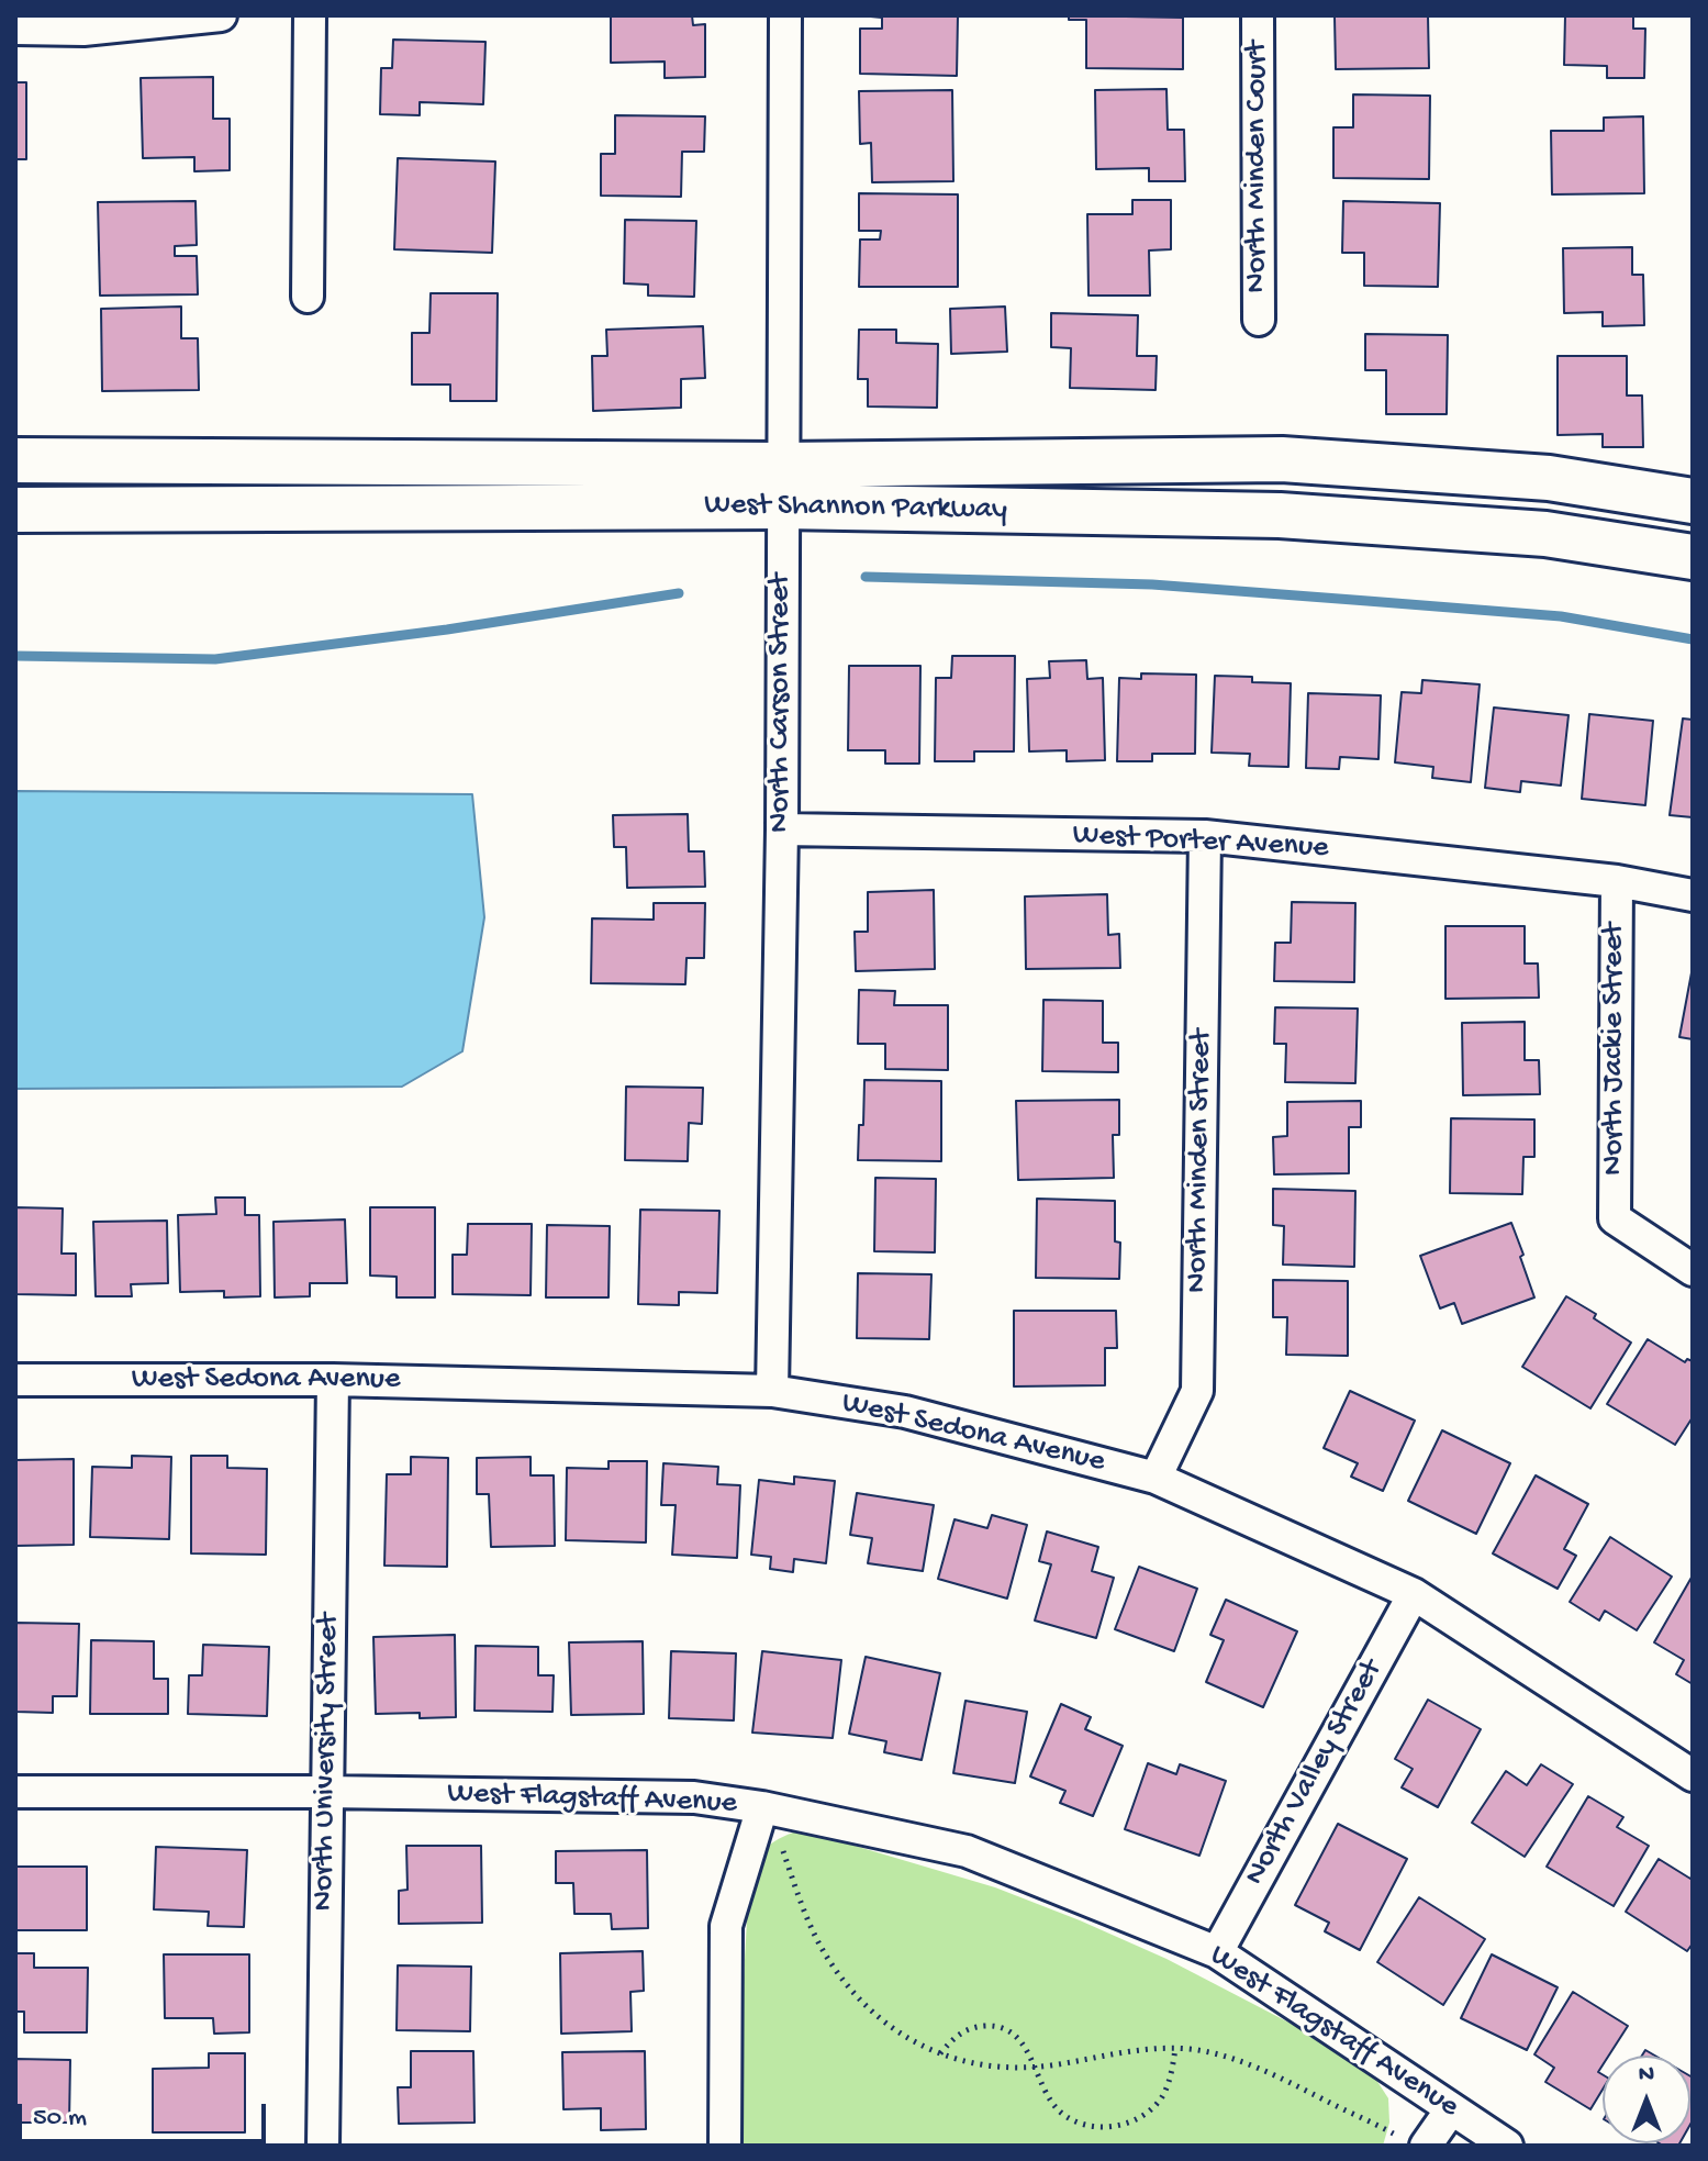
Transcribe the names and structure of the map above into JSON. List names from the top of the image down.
{
  "streets": {
    "street": [
      "North Minden Court",
      "West Shannon Parkway",
      "North Carson Street",
      "West Porter Avenue",
      "North Jackie Street",
      "North Minden Street",
      "West Sedona Avenue",
      "North University Street",
      "North Valley Street",
      "West Flagstaff Avenue"
    ]
  },
  "crossings": [
    ["West Shannon Parkway", "North Carson Street"],
    ["North Carson Street", "West Porter Avenue"],
    ["North Carson Street", "West Sedona Avenue"],
    ["West Porter Avenue", "North Jackie Street"],
    ["West Porter Avenue", "North Minden Street"],
    ["North Minden Street", "West Sedona Avenue"],
    ["West Sedona Avenue", "North University Street"],
    ["West Sedona Avenue", "North Valley Street"],
    ["North University Street", "West Flagstaff Avenue"],
    ["North Valley Street", "West Flagstaff Avenue"]
  ],
  "scale_bar": "50 m",
  "north": "top"
}
